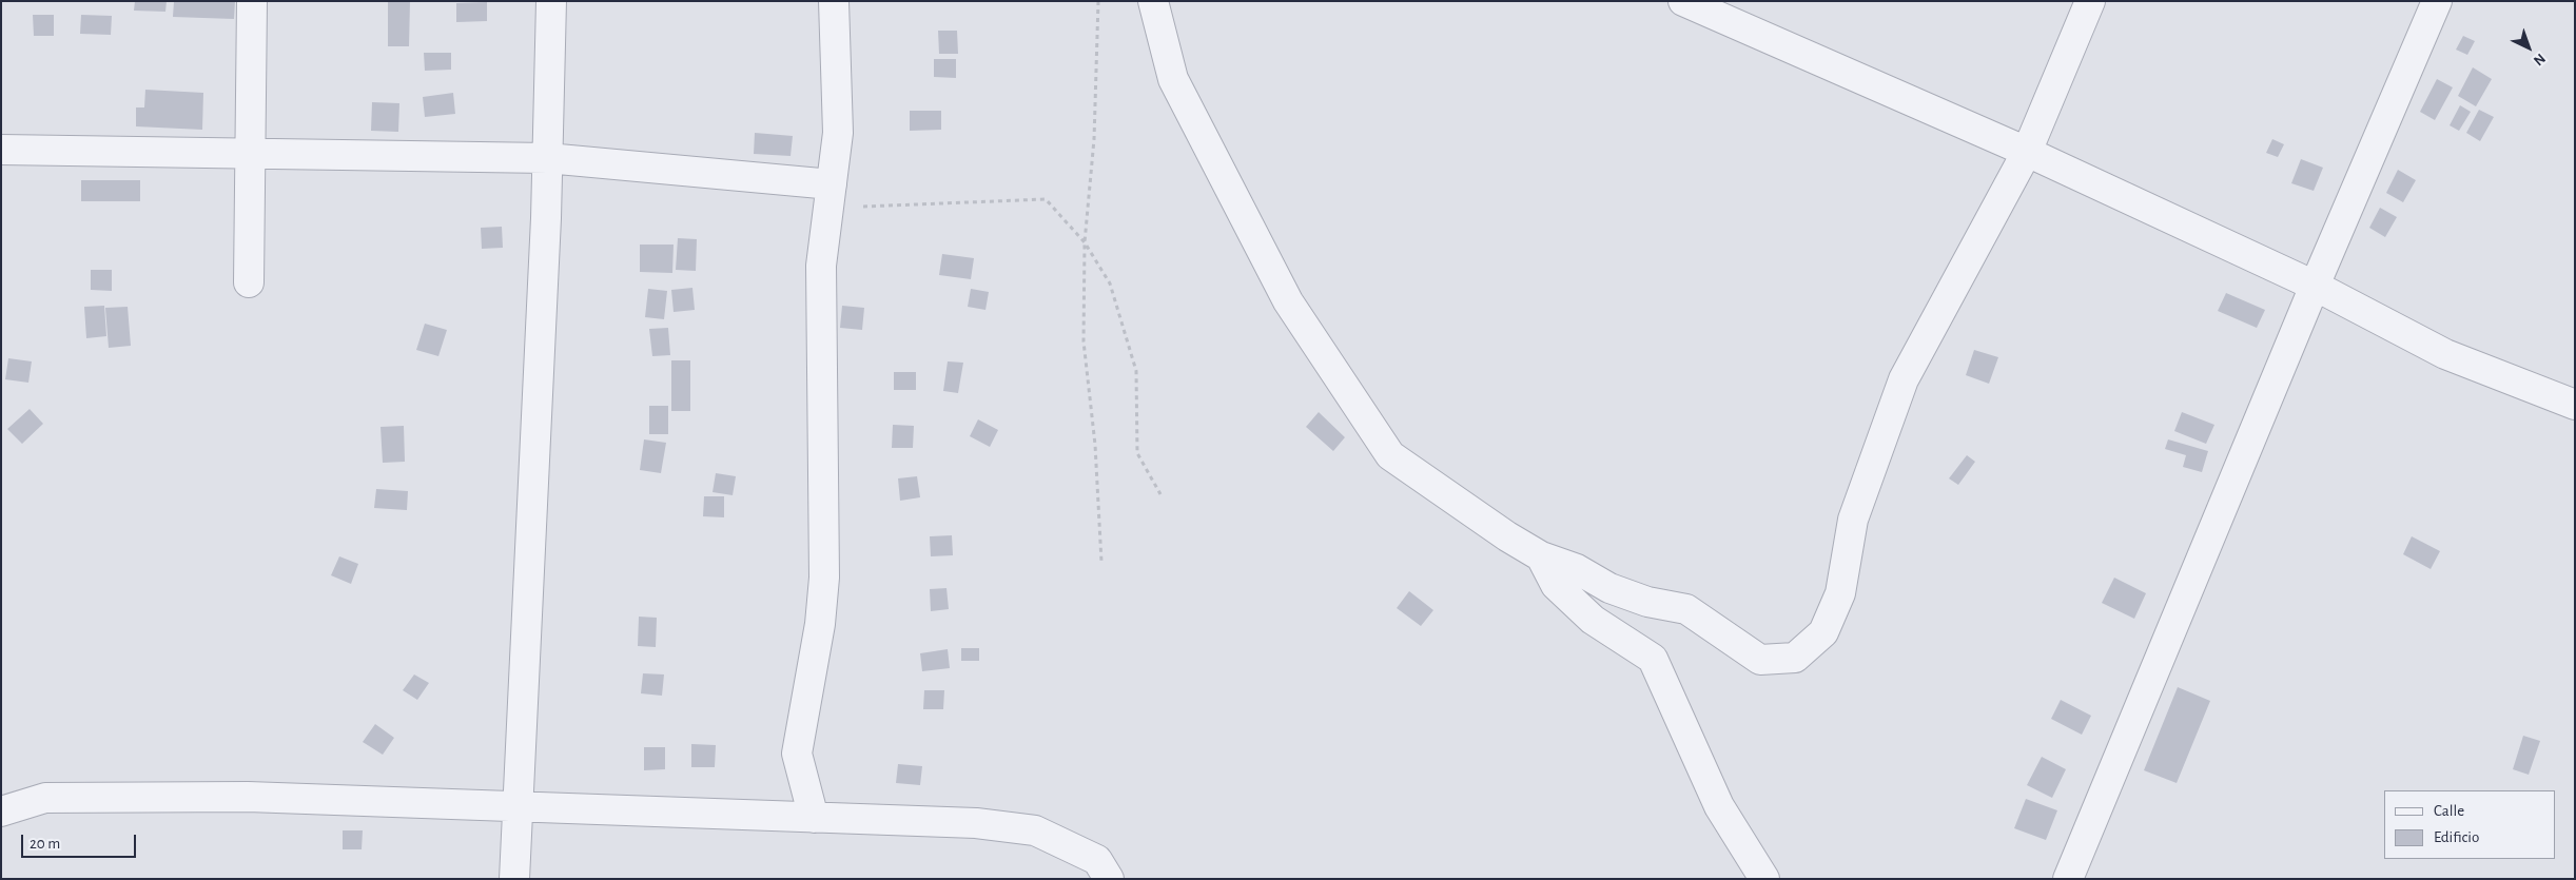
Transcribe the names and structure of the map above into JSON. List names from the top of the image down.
{
  "legend": ["Calle", "Edificio"],
  "scale_bar": "20 m",
  "north": "bottom right"
}
